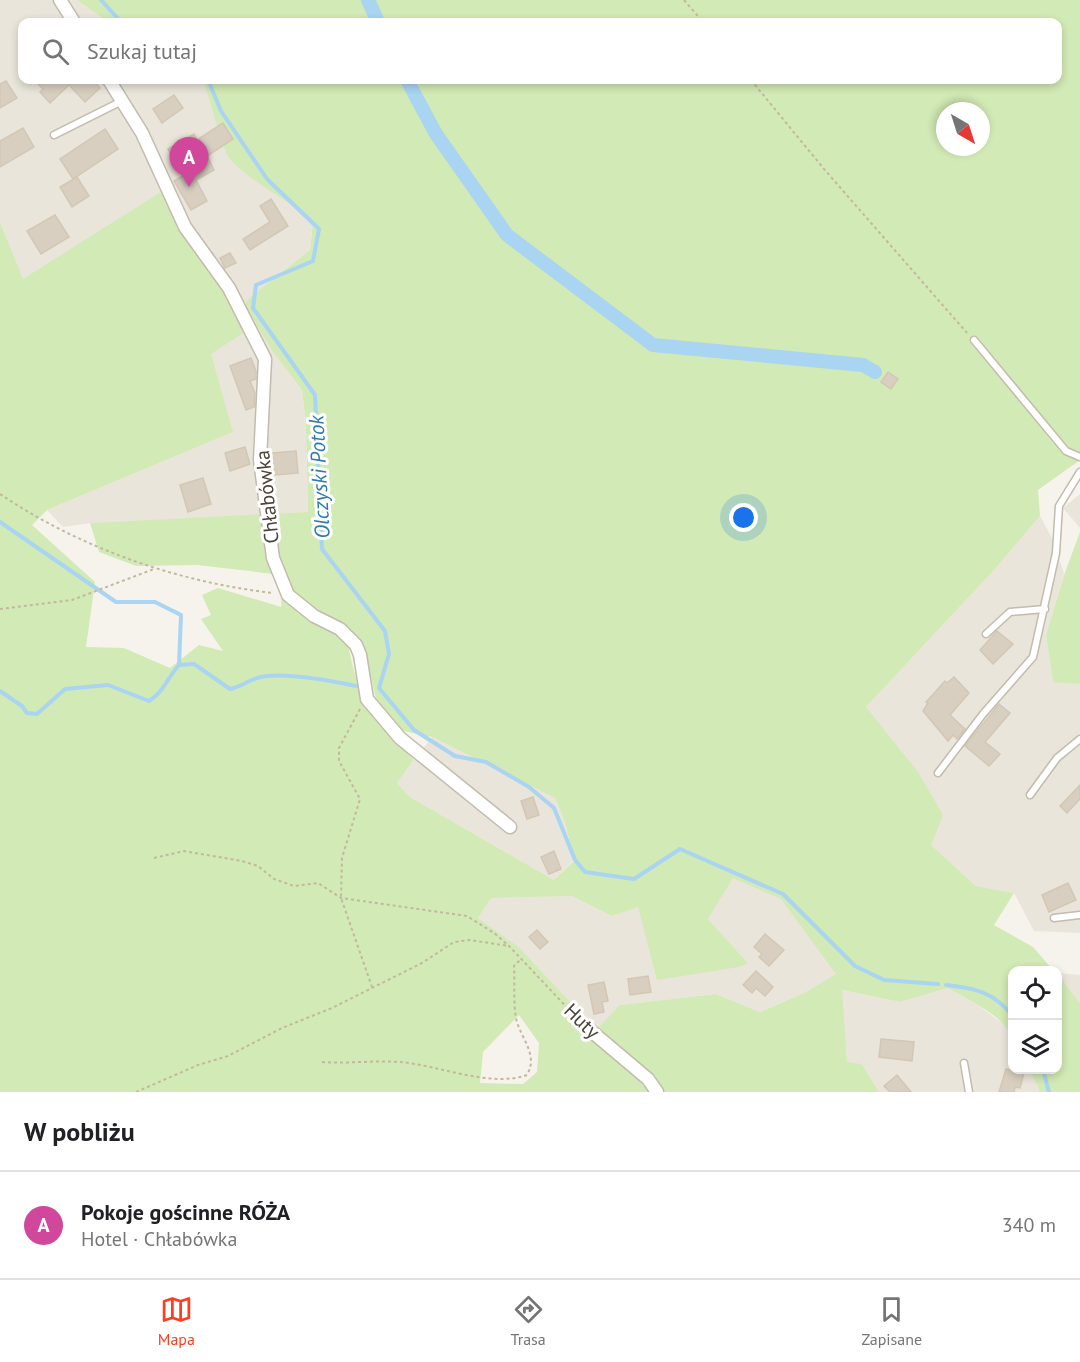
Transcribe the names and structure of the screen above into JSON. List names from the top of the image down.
{
  "streets": {
    "street": ["Chłabówka", "Huty"]
  },
  "water": ["Olczyski Potok"],
  "north": "bottom right",
  "page": {
    "search": "Szukaj tutaj",
    "pins": "A",
    "heading": "W pobliżu",
    "list": [
      {
        "mark": "A",
        "name": "Pokoje gościnne RÓŻA",
        "note": "Hotel · Chłabówka",
        "value": "340 m"
      }
    ],
    "nav": ["Mapa", "Trasa", "Zapisane"]
  }
}
